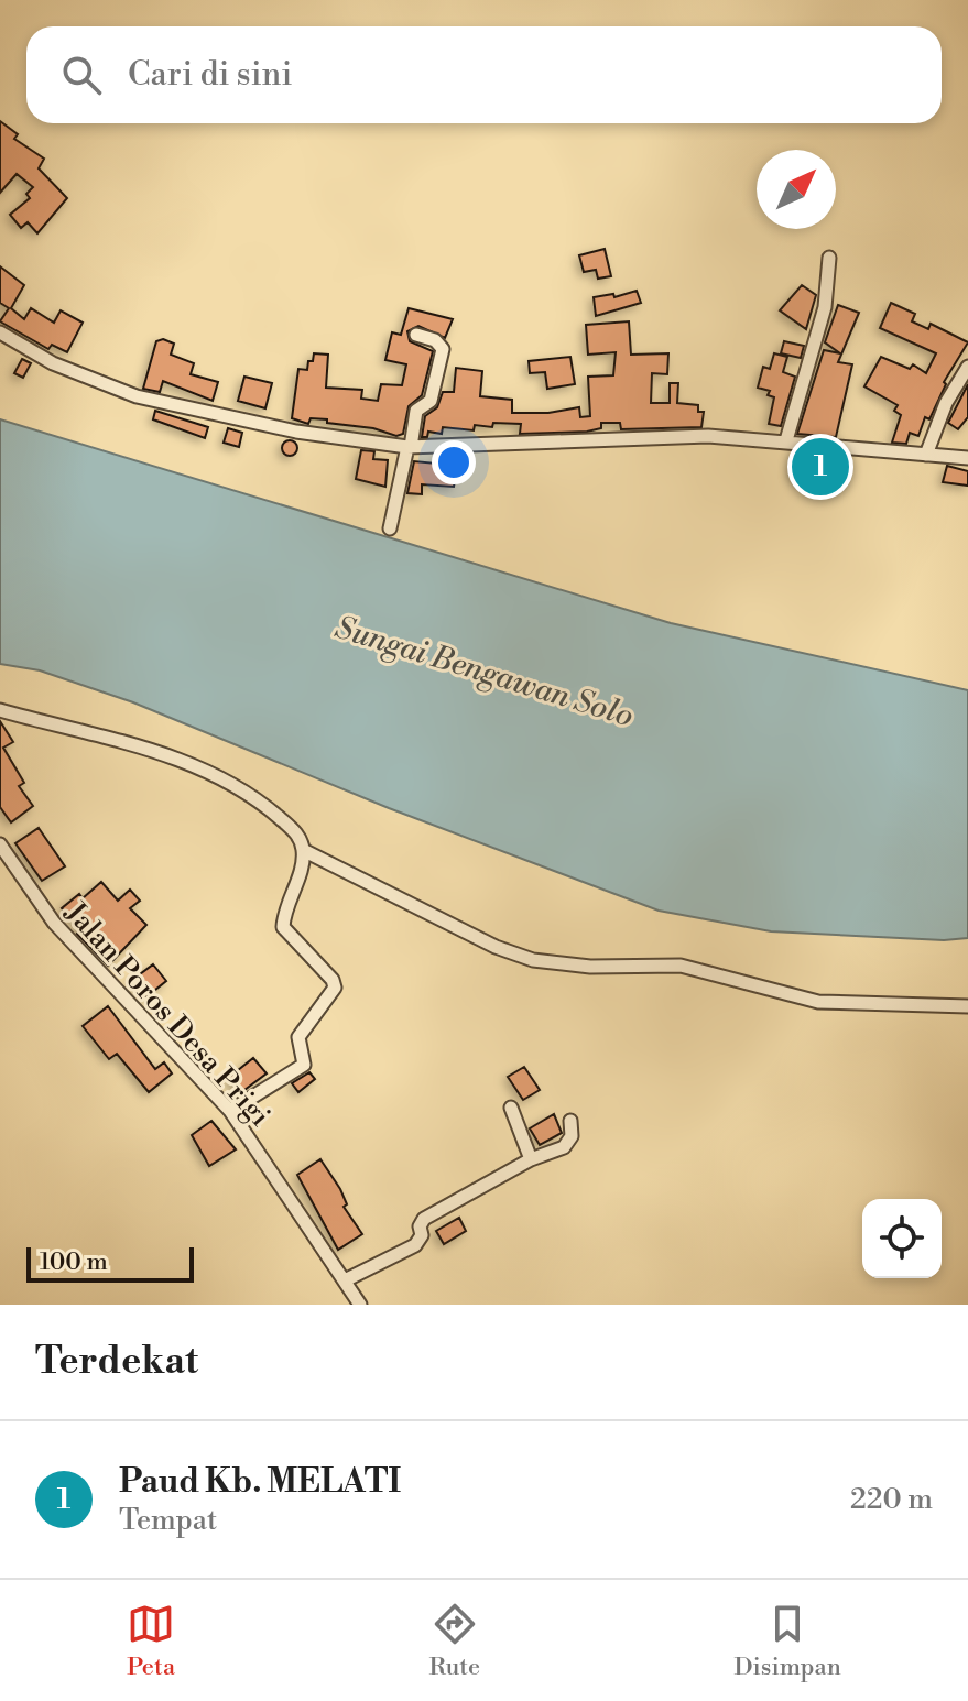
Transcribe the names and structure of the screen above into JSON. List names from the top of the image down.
{
  "streets": {
    "street": ["Jalan Poros Desa Prigi"]
  },
  "water": ["Sungai Bengawan Solo"],
  "scale_bar": "100 m",
  "north": "top right",
  "page": {
    "search": "Cari di sini",
    "pins": "1",
    "scale": "100 m",
    "heading": "Terdekat",
    "list": [
      {
        "mark": "1",
        "name": "Paud Kb. MELATI",
        "note": "Tempat",
        "value": "220 m"
      }
    ],
    "nav": ["Peta", "Rute", "Disimpan"]
  }
}
